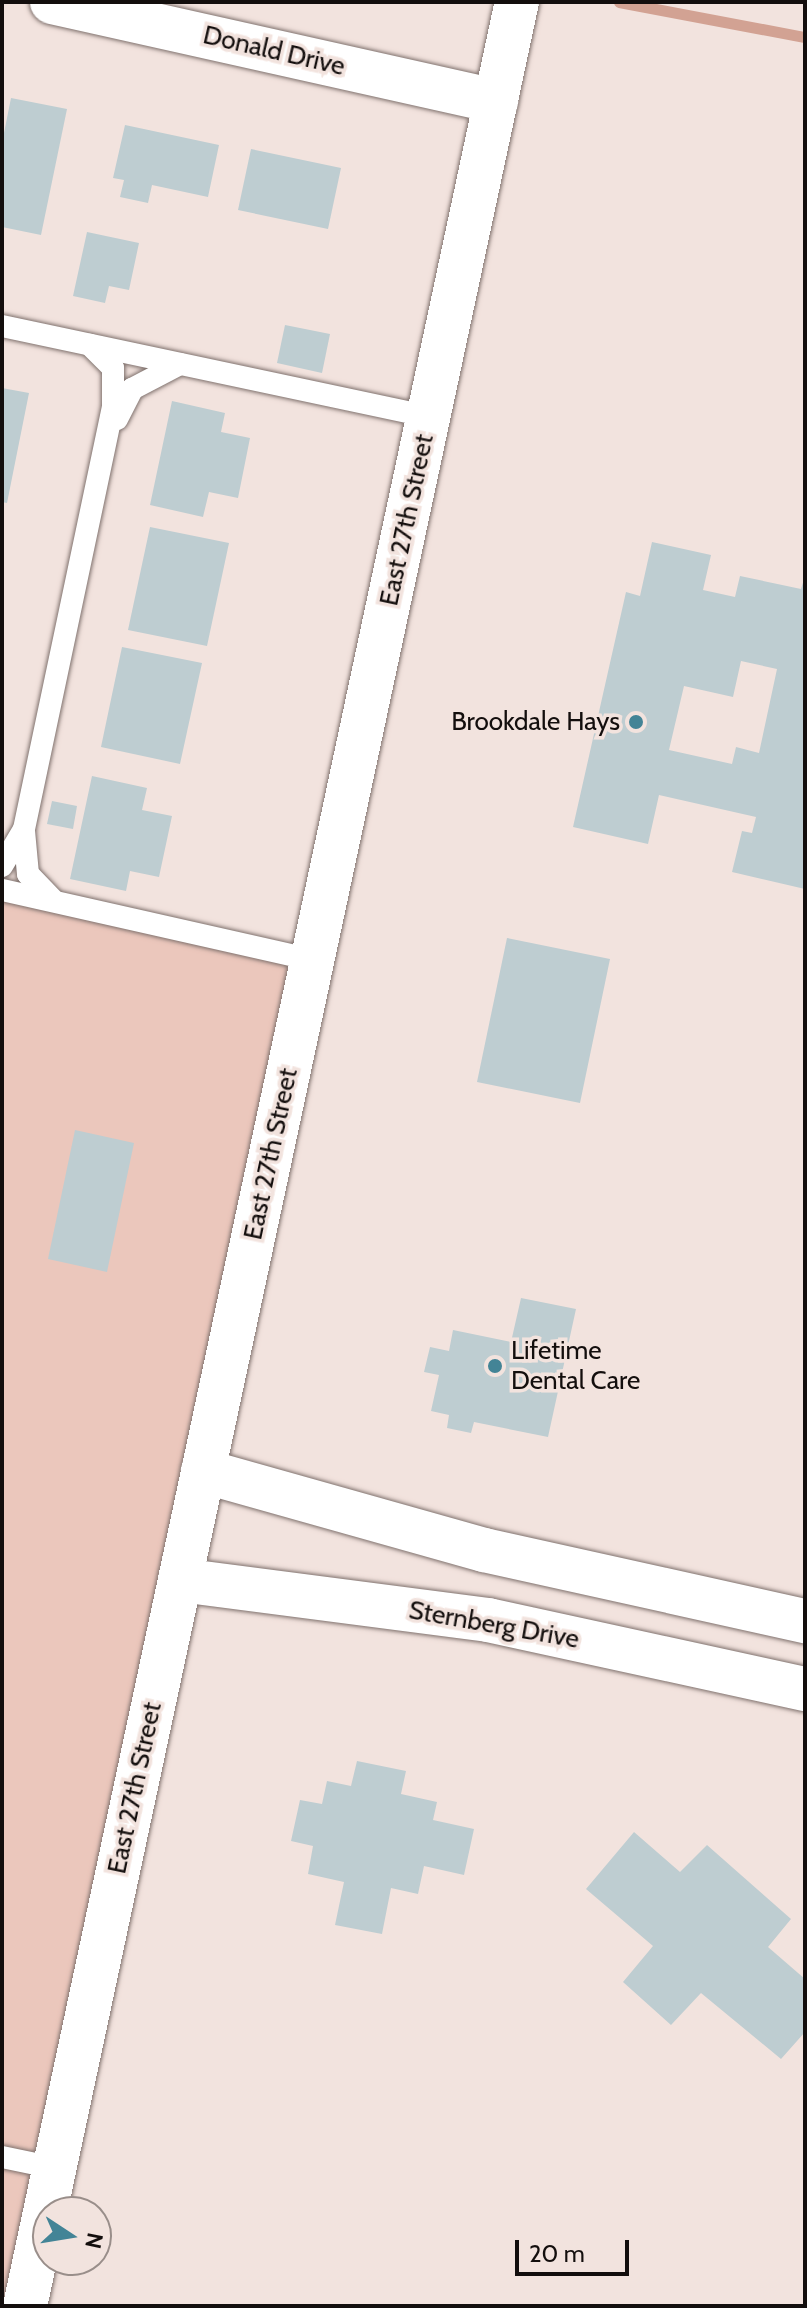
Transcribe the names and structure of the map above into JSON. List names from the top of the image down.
{
  "streets": {
    "main road": ["Donald Drive", "East 27th Street", "Sternberg Drive"]
  },
  "crossings": [
    ["Donald Drive", "East 27th Street"],
    ["East 27th Street", "Sternberg Drive"]
  ],
  "places": ["Brookdale Hays", "Lifetime Dental Care"],
  "scale_bar": "20 m",
  "north": "right"
}
